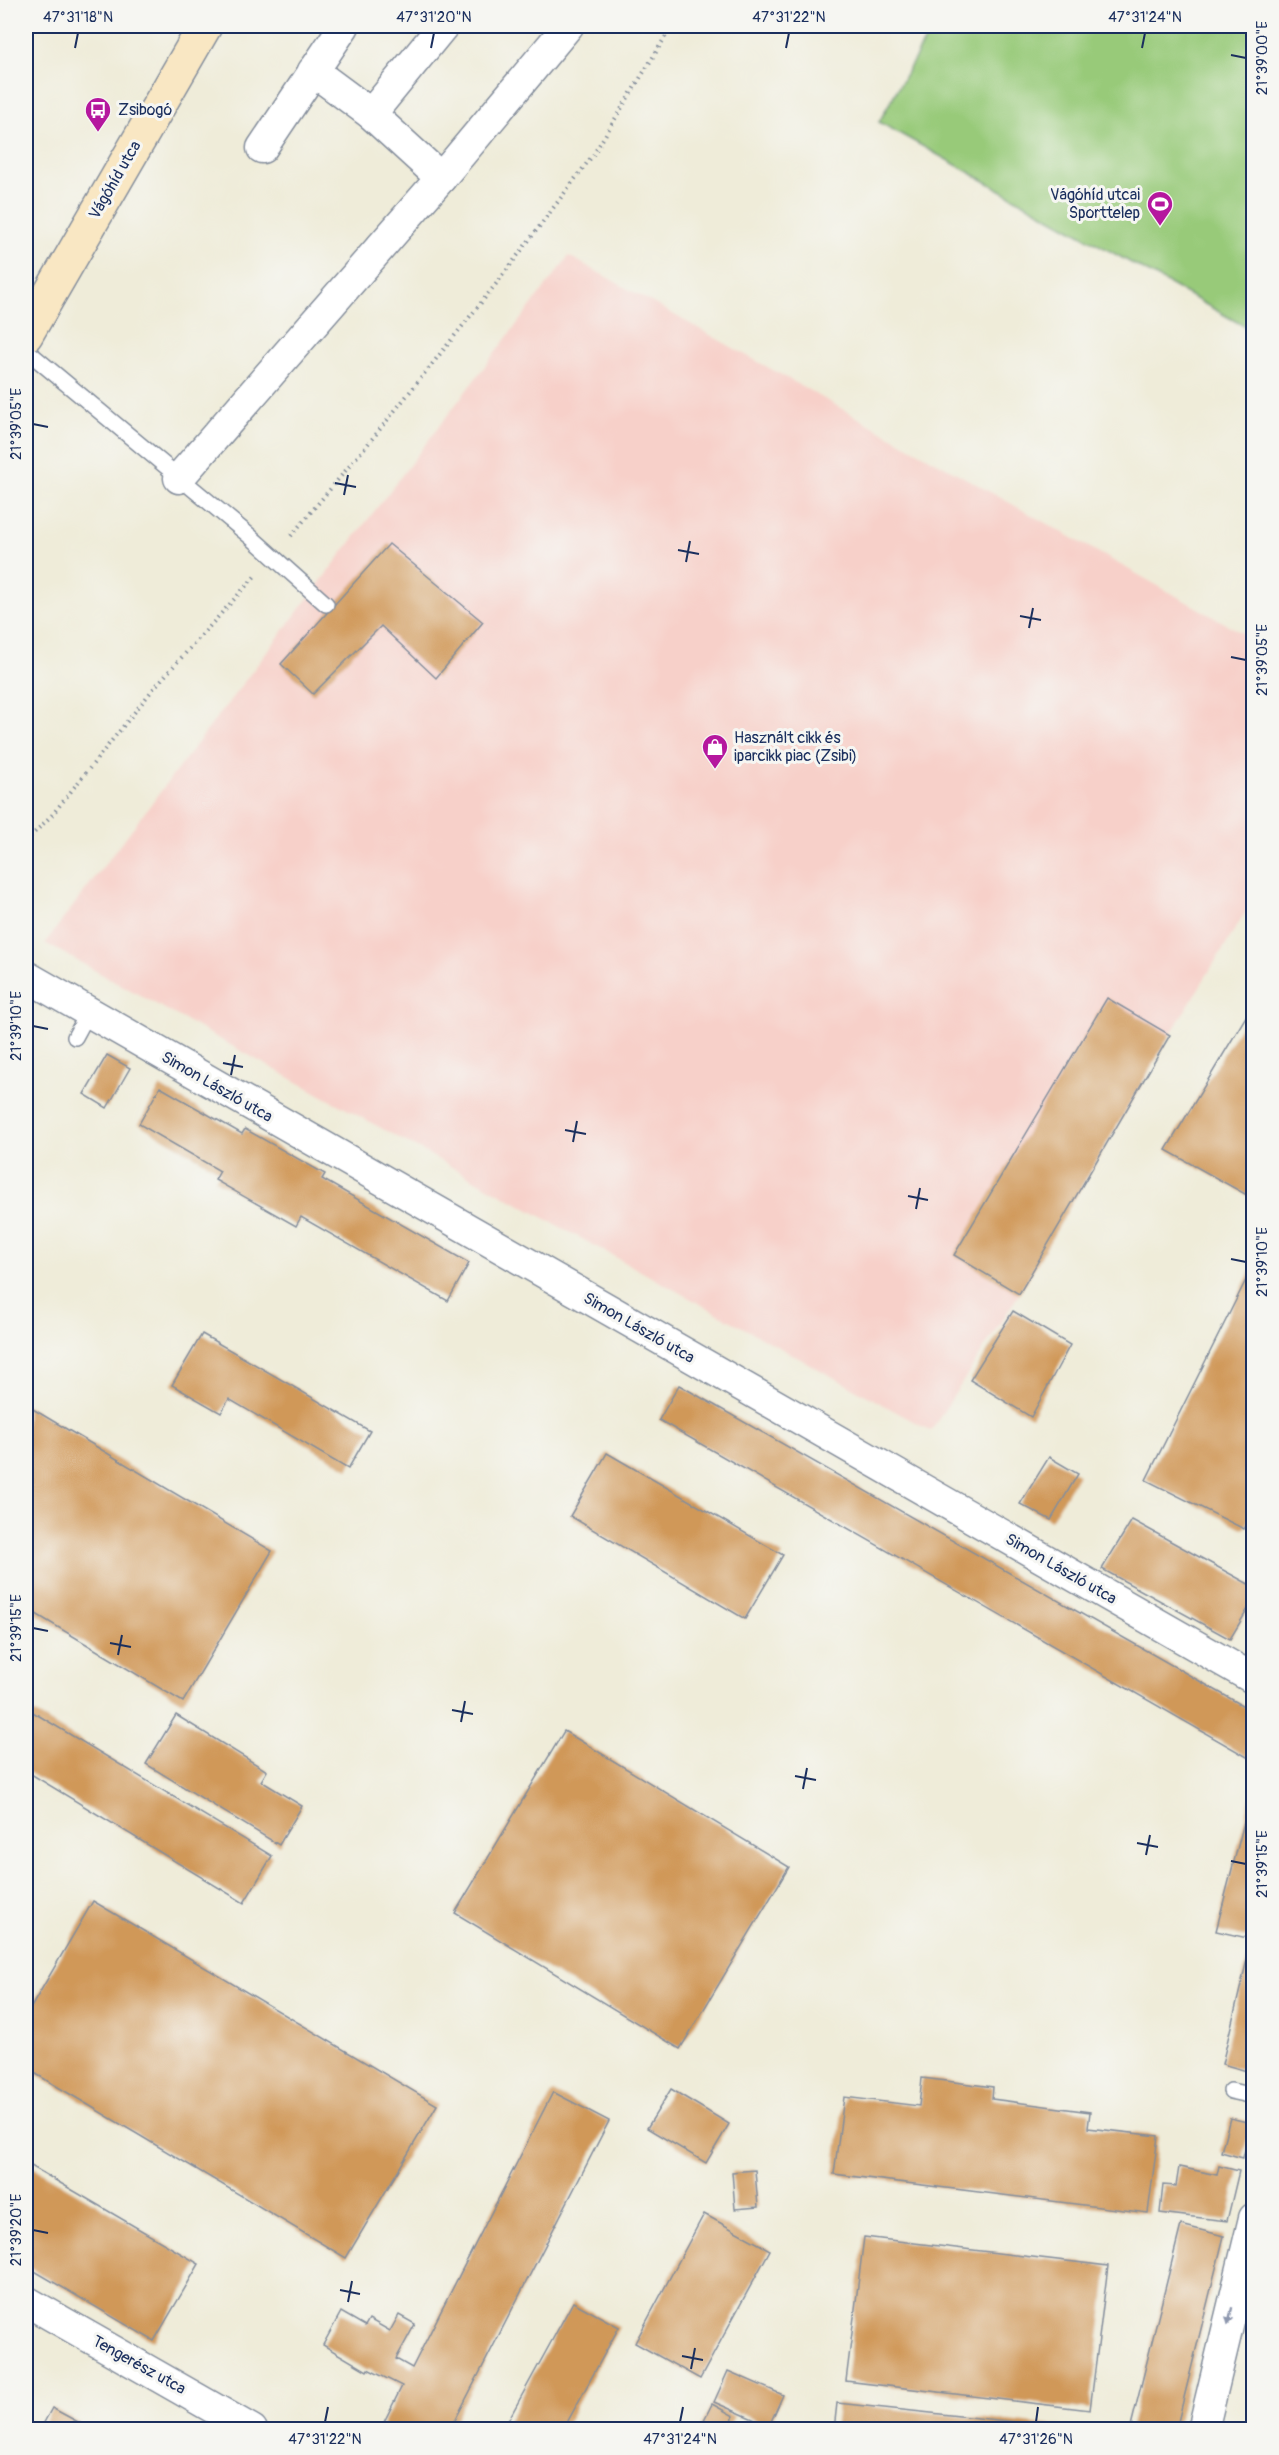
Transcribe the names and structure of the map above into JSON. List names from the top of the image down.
{
  "streets": {
    "main road": ["Vágóhíd utca"],
    "street": ["Simon László utca", "Tengerész utca"]
  },
  "places": {
    "bus stop": ["Zsibogó"],
    "sports": ["Vágóhíd utcai Sporttelep"],
    "shop": ["Használt cikk és iparcikk piac (Zsibi)"]
  },
  "coordinates": [
    "47°31'18\"N",
    "47°31'20\"N",
    "47°31'22\"N",
    "47°31'24\"N",
    "21°39'00\"E",
    "21°39'05\"E",
    "21°39'10\"E",
    "21°39'15\"E",
    "21°39'20\"E",
    "47°31'26\"N"
  ]
}
